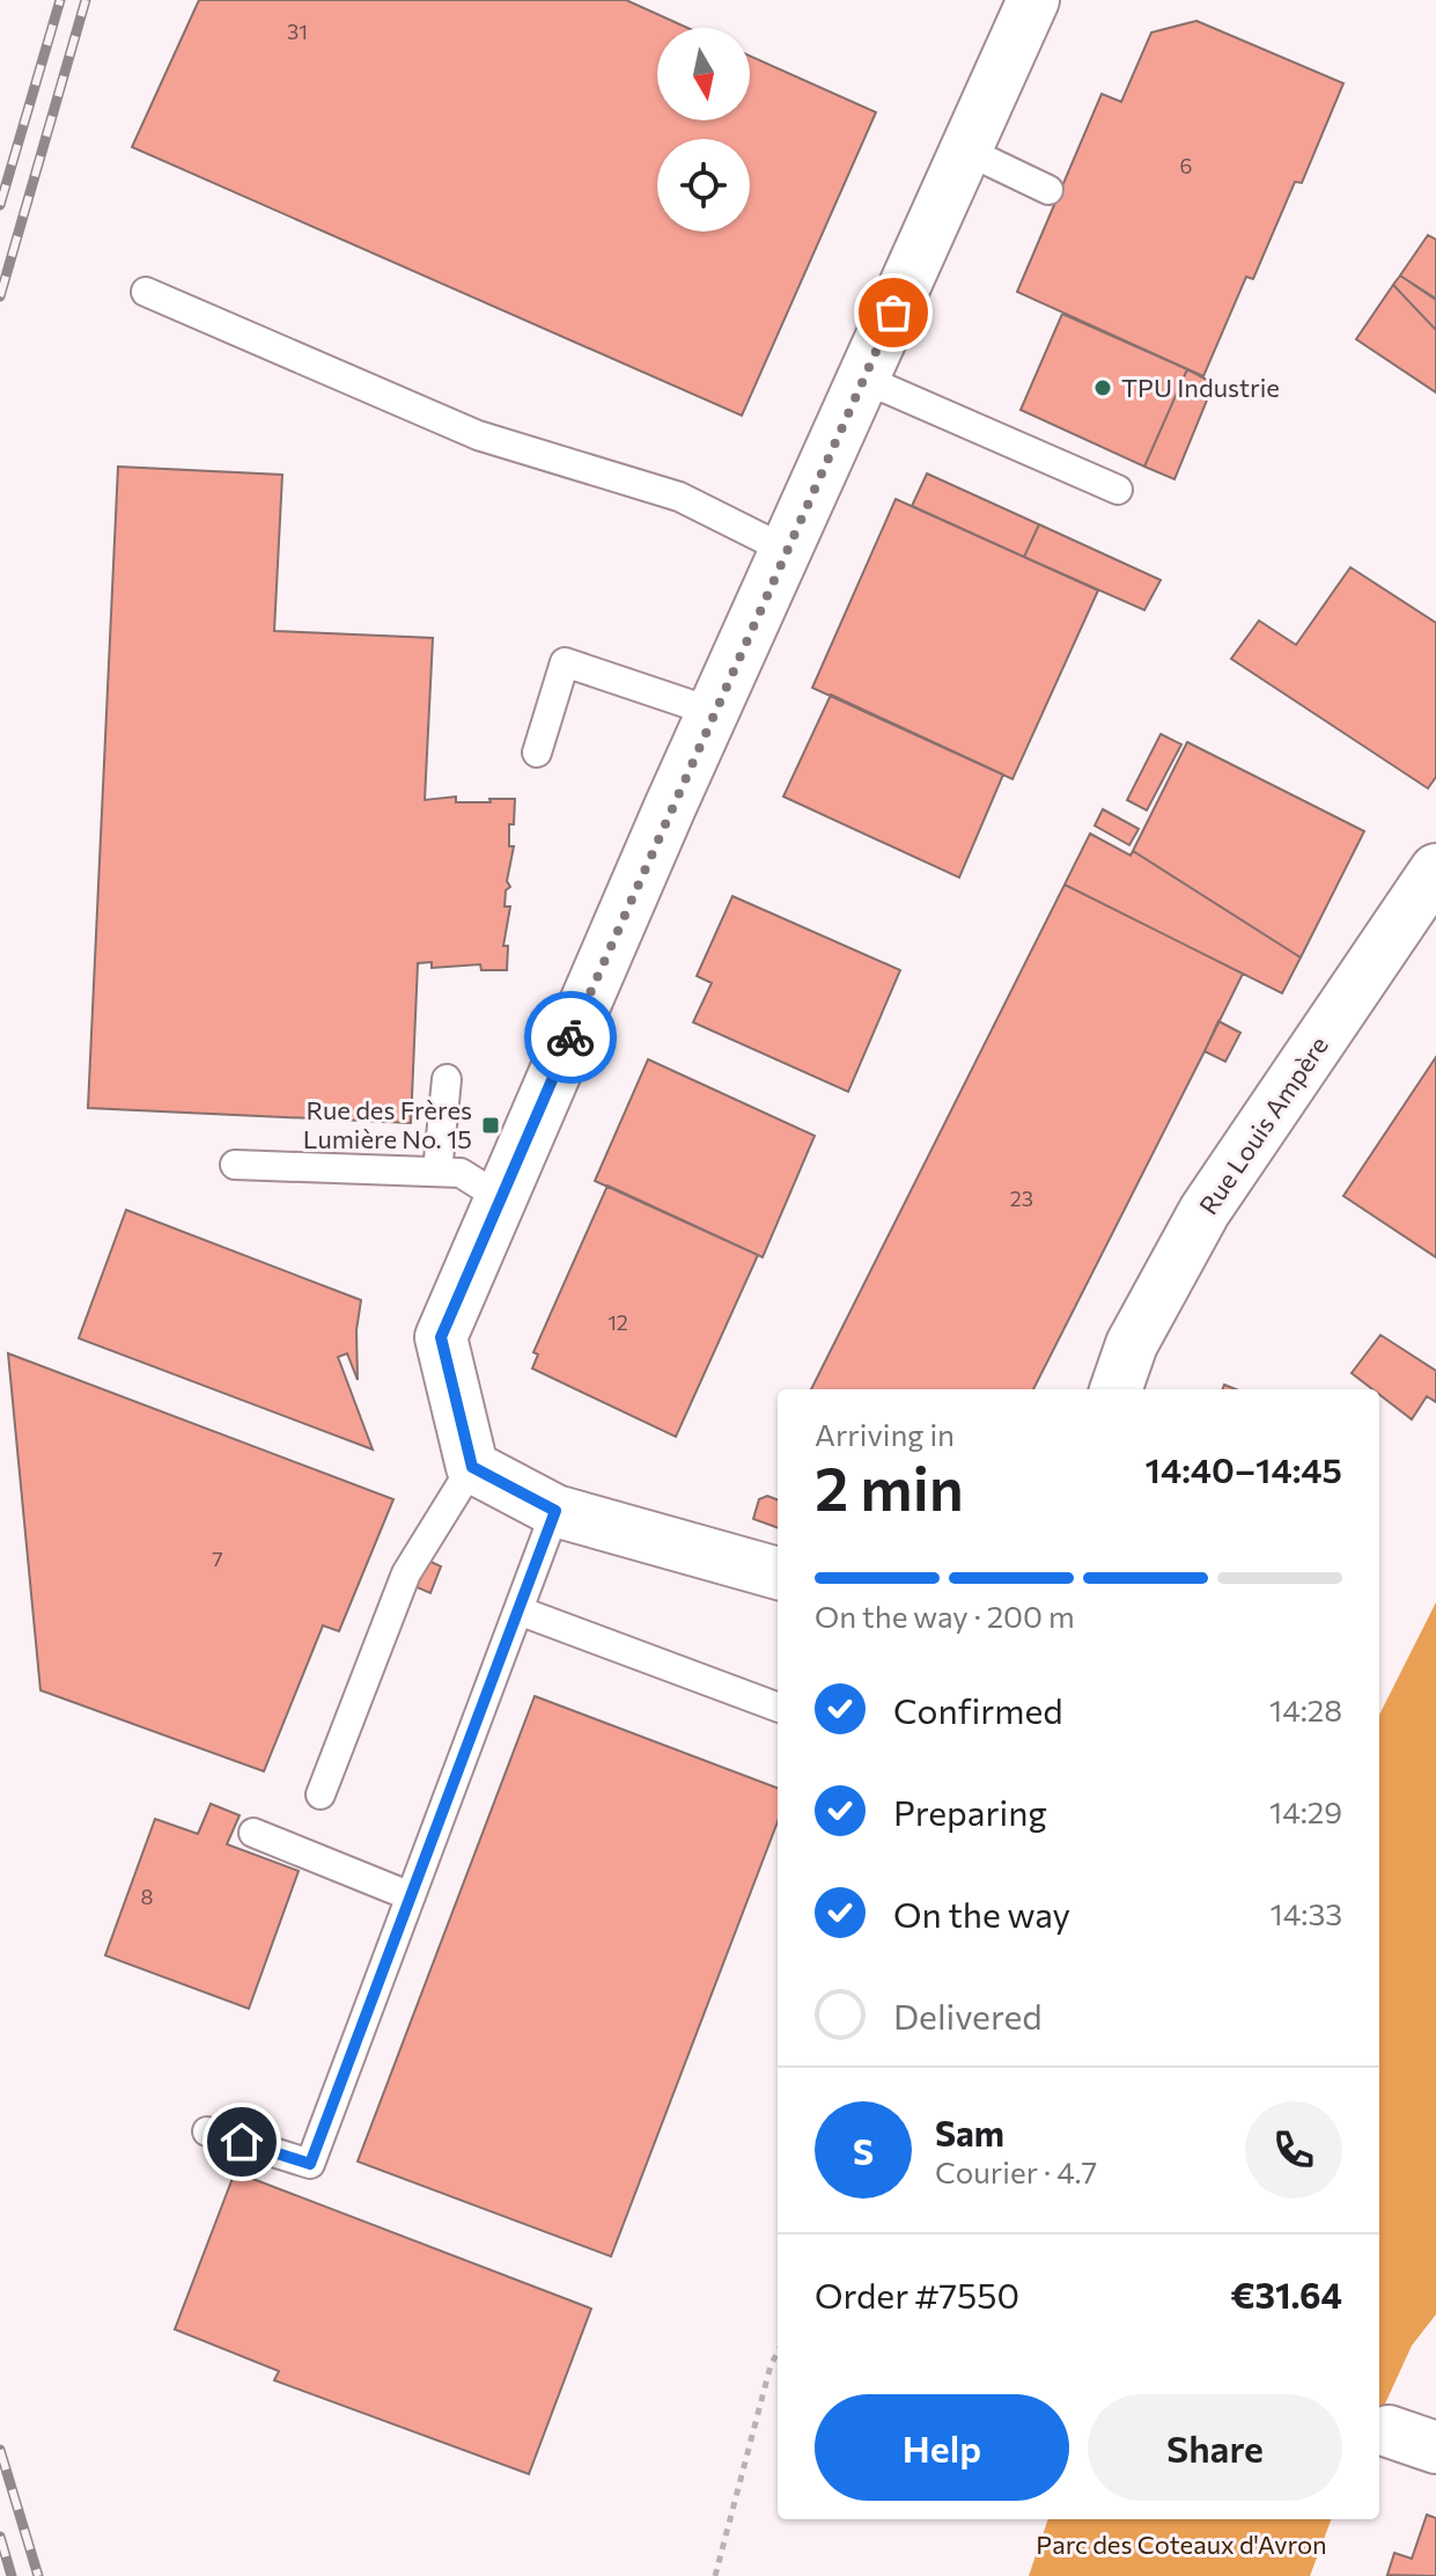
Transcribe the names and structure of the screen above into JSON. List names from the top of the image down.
{
  "streets": {
    "street": ["Rue Louis Ampère"]
  },
  "parks": ["Parc des Coteaux d'Avron"],
  "places": {
    "other": ["TPU Industrie"],
    "transit": ["Rue des Frères Lumière No. 15"]
  },
  "house_numbers": [
    "31",
    "6",
    "23",
    "12",
    "7",
    "8"
  ],
  "north": "bottom",
  "page": {
    "heading": ["2 min", "Arriving in", "14:40–14:45"],
    "panel": [
      "Sam",
      "Courier · 4.7",
      "Order #7550",
      "€31.64"
    ],
    "bar": "On the way · 200 m",
    "list": [
      ["Confirmed", "14:28"],
      ["Preparing", "14:29"],
      ["On the way", "14:33"],
      "Delivered"
    ],
    "round": "S",
    "buttons": ["Help", "Share"]
  }
}
